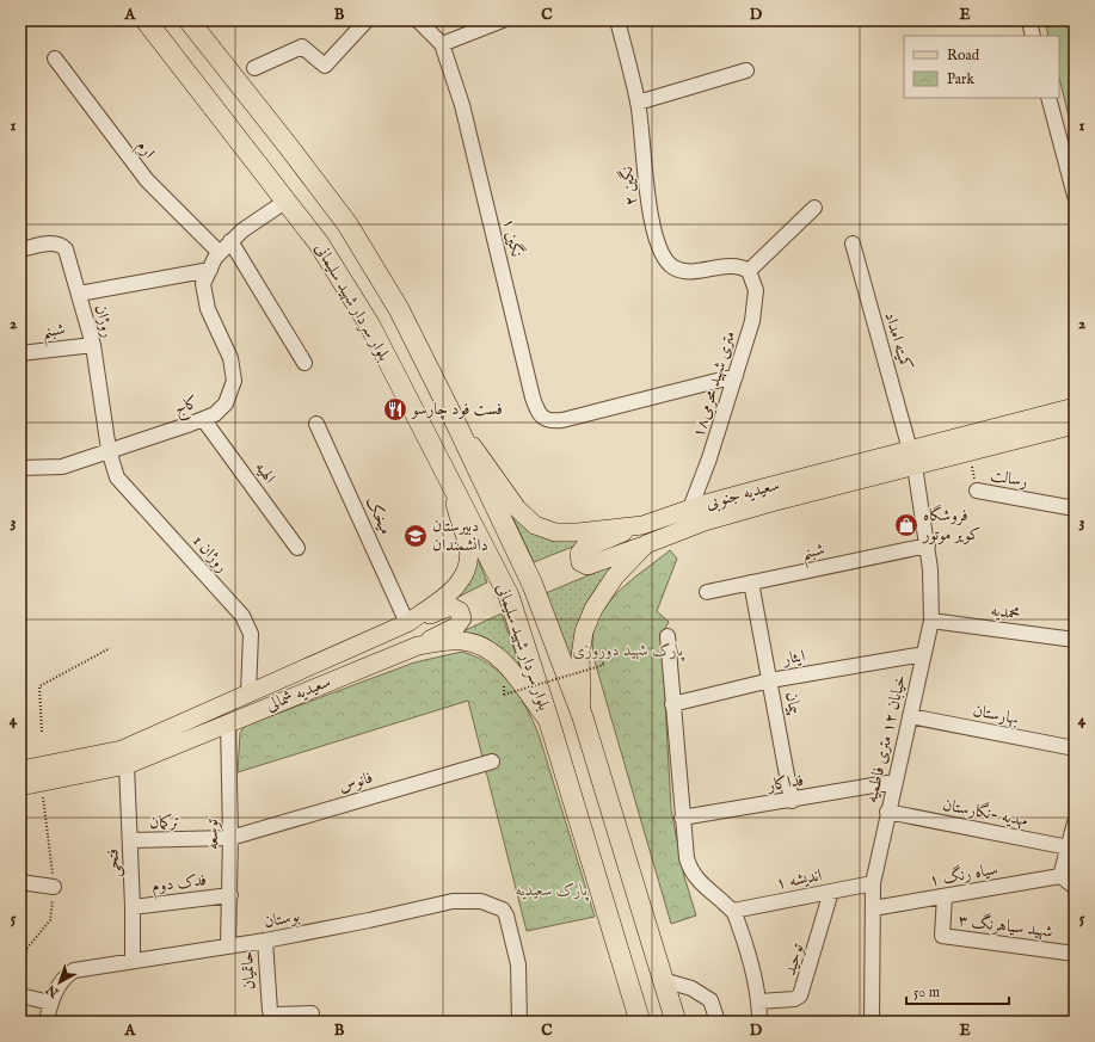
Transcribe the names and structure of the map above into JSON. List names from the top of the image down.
{
  "streets": {
    "highway": ["بلوار سردار شهید سلیمانی"],
    "main road": ["سعیدیه جنوبی", "سعیدیه شمالی"],
    "street": [
      "ارم",
      "نگین ۲",
      "نگین ۱",
      "روژان",
      "شبنم",
      "کمیته امداد",
      "۱۸متری شهید محرمی",
      "کاج",
      "الهیه",
      "رسالت",
      "میخک",
      "روژان 1",
      "محمدیه",
      "ایثار",
      "پیمان",
      "بهارستان",
      "خیابان ۱۲ متری فاطمیه",
      "فانوس",
      "فداکار",
      "مهدیه -نگارستان",
      "ترکمان",
      "توسعه",
      "فتحی",
      "سیاه رنگ ۱",
      "اندیشه ۱",
      "فدک دوم",
      "بوستان",
      "شهید سیاهرنگ ۳",
      "توحید",
      "حاتمیان"
    ]
  },
  "crossings": [
    ["نگین ۲", "۱۸متری شهید محرمی"],
    ["نگین ۱", "۱۸متری شهید محرمی"],
    ["بلوار سردار شهید سلیمانی", "سعیدیه جنوبی"],
    ["بلوار سردار شهید سلیمانی", "سعیدیه شمالی"],
    ["روژان", "شبنم"],
    ["روژان", "کاج"],
    ["روژان", "روژان 1"],
    ["شبنم", "پیمان"],
    ["شبنم", "خیابان ۱۲ متری فاطمیه"],
    ["کمیته امداد", "سعیدیه جنوبی"],
    ["کمیته امداد", "خیابان ۱۲ متری فاطمیه"],
    ["۱۸متری شهید محرمی", "سعیدیه جنوبی"],
    ["کاج", "الهیه"],
    ["کاج", "روژان 1"],
    ["رسالت", "سعیدیه جنوبی"],
    ["سعیدیه جنوبی", "خیابان ۱۲ متری فاطمیه"],
    ["میخک", "سعیدیه شمالی"],
    ["روژان 1", "سعیدیه شمالی"],
    ["محمدیه", "خیابان ۱۲ متری فاطمیه"],
    ["ایثار", "پیمان"],
    ["ایثار", "خیابان ۱۲ متری فاطمیه"],
    ["سعیدیه شمالی", "توسعه"],
    ["سعیدیه شمالی", "فتحی"],
    ["پیمان", "فداکار"],
    ["بهارستان", "خیابان ۱۲ متری فاطمیه"],
    ["خیابان ۱۲ متری فاطمیه", "فداکار"],
    ["خیابان ۱۲ متری فاطمیه", "مهدیه -نگارستان"],
    ["خیابان ۱۲ متری فاطمیه", "سیاه رنگ ۱"],
    ["خیابان ۱۲ متری فاطمیه", "اندیشه ۱"],
    ["فانوس", "ترکمان"],
    ["فانوس", "توسعه"],
    ["ترکمان", "توسعه"],
    ["ترکمان", "فتحی"],
    ["توسعه", "فدک دوم"],
    ["توسعه", "بوستان"],
    ["فتحی", "فدک دوم"],
    ["فتحی", "بوستان"],
    ["سیاه رنگ ۱", "شهید سیاهرنگ ۳"],
    ["اندیشه ۱", "توحید"],
    ["بوستان", "حاتمیان"]
  ],
  "parks": ["پارک شهید دوروزی", "پارک سعیدیه"],
  "places": {
    "restaurant": ["فست فود چارسو"],
    "shop": ["فروشگاه کویر موتور"],
    "school or university": ["دبیرستان دانشمندان"]
  },
  "legend": ["Road", "Park"],
  "scale_bar": "50 m",
  "north": "bottom left",
  "grid": {
    "columns": [
      "A",
      "B",
      "C",
      "D",
      "E"
    ],
    "rows": [
      "1",
      "2",
      "3",
      "4",
      "5"
    ]
  }
}
